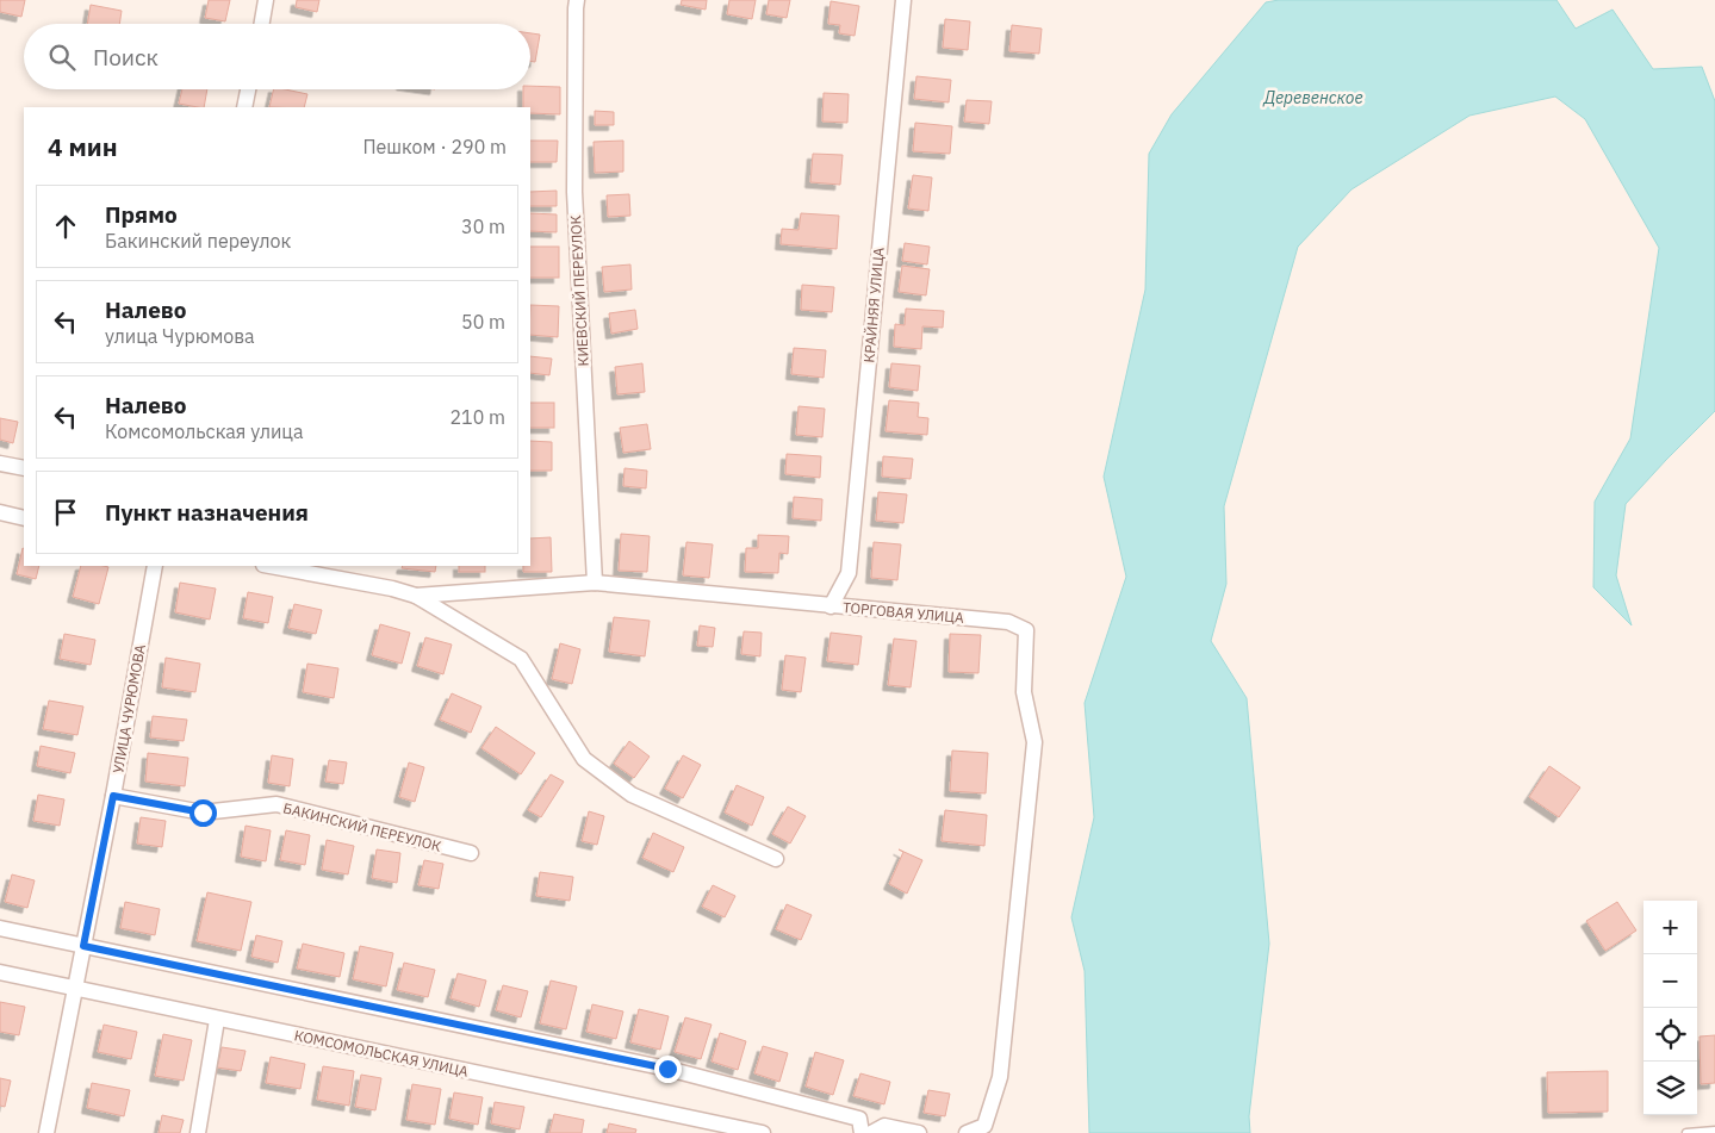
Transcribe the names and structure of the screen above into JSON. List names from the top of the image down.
{
  "streets": {
    "street": [
      "КИЕВСКИЙ ПЕРЕУЛОК",
      "КРАЙНЯЯ УЛИЦА",
      "ТОРГОВАЯ УЛИЦА",
      "УЛИЦА ЧУРЮМОВА",
      "БАКИНСКИЙ ПЕРЕУЛОК",
      "КОМСОМОЛЬСКАЯ УЛИЦА"
    ]
  },
  "crossings": [
    ["КИЕВСКИЙ ПЕРЕУЛОК", "ТОРГОВАЯ УЛИЦА"],
    ["КРАЙНЯЯ УЛИЦА", "ТОРГОВАЯ УЛИЦА"],
    ["УЛИЦА ЧУРЮМОВА", "БАКИНСКИЙ ПЕРЕУЛОК"],
    ["УЛИЦА ЧУРЮМОВА", "КОМСОМОЛЬСКАЯ УЛИЦА"]
  ],
  "water": ["Деревенское"],
  "page": {
    "search": "Поиск",
    "heading": ["4 мин", "Пешком · 290 m"],
    "list": [
      ["Прямо", "Бакинский переулок", "30 m"],
      ["Налево", "улица Чурюмова", "50 m"],
      ["Налево", "Комсомольская улица", "210 m"],
      "Пункт назначения"
    ],
    "map_buttons": ["+", "−"]
  }
}
